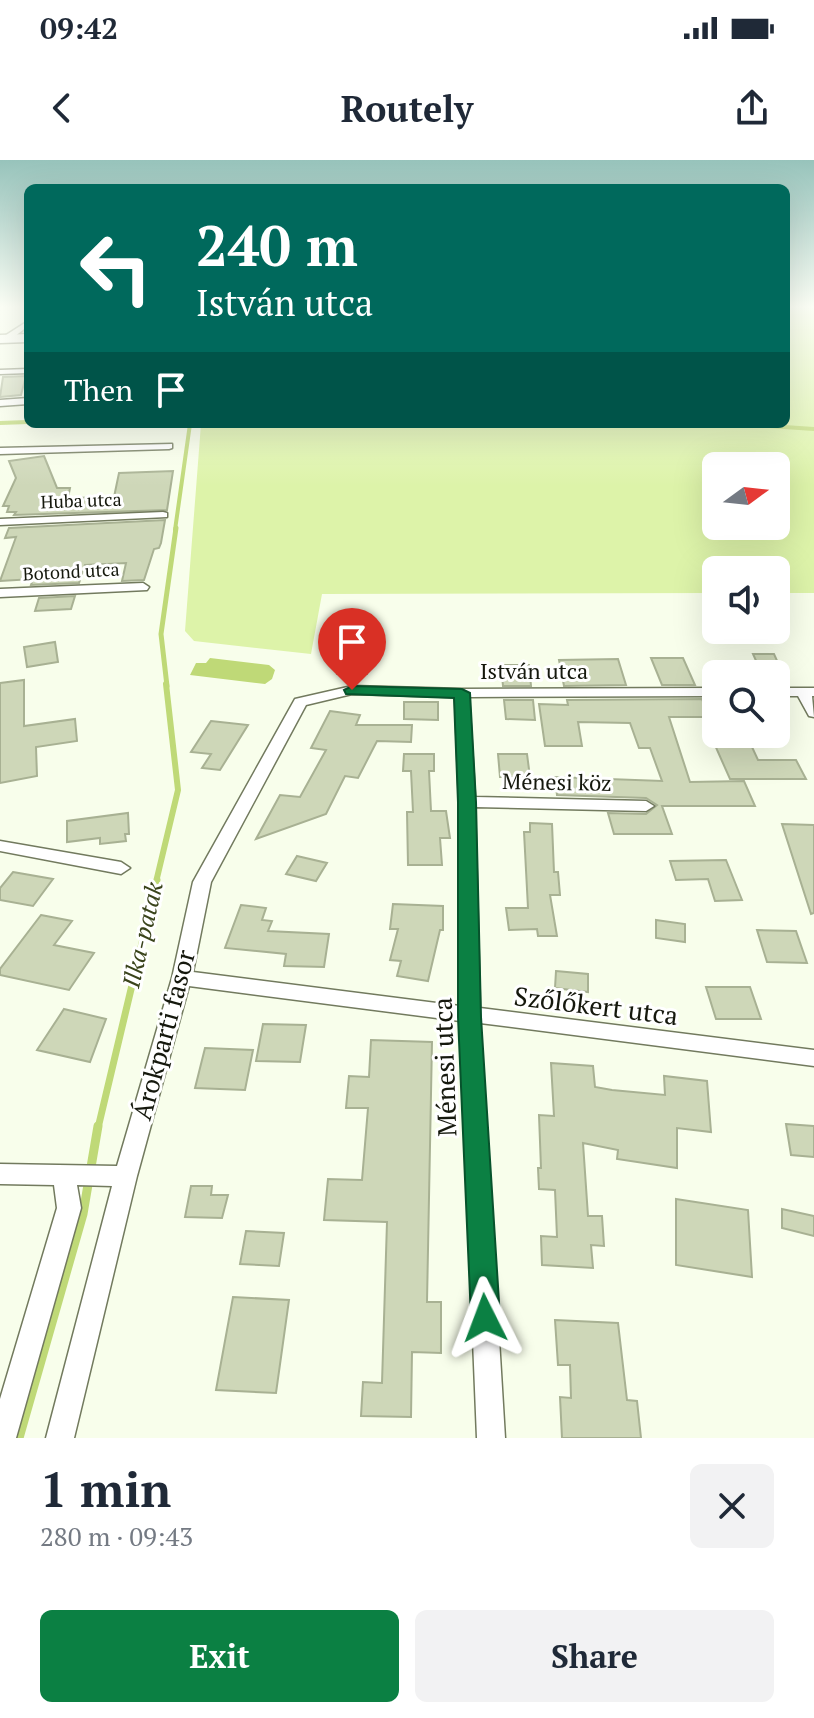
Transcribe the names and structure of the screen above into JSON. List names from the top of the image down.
{
  "streets": {
    "street": [
      "Huba utca",
      "Botond utca",
      "István utca",
      "Ménesi köz",
      "Szőlőkert utca",
      "Árokparti fasor",
      "Ménesi utca"
    ]
  },
  "crossings": [
    ["István utca", "Árokparti fasor"],
    ["István utca", "Ménesi utca"],
    ["Ménesi köz", "Ménesi utca"],
    ["Szőlőkert utca", "Árokparti fasor"],
    ["Szőlőkert utca", "Ménesi utca"]
  ],
  "water": ["Ilka-patak"],
  "north": "right",
  "page": {
    "status": "09:42",
    "header": "Routely",
    "turn": ["240 m", "István utca"],
    "then": "Then",
    "heading": ["1 min", "280 m · 09:43"],
    "buttons": ["Exit", "Share"]
  }
}
